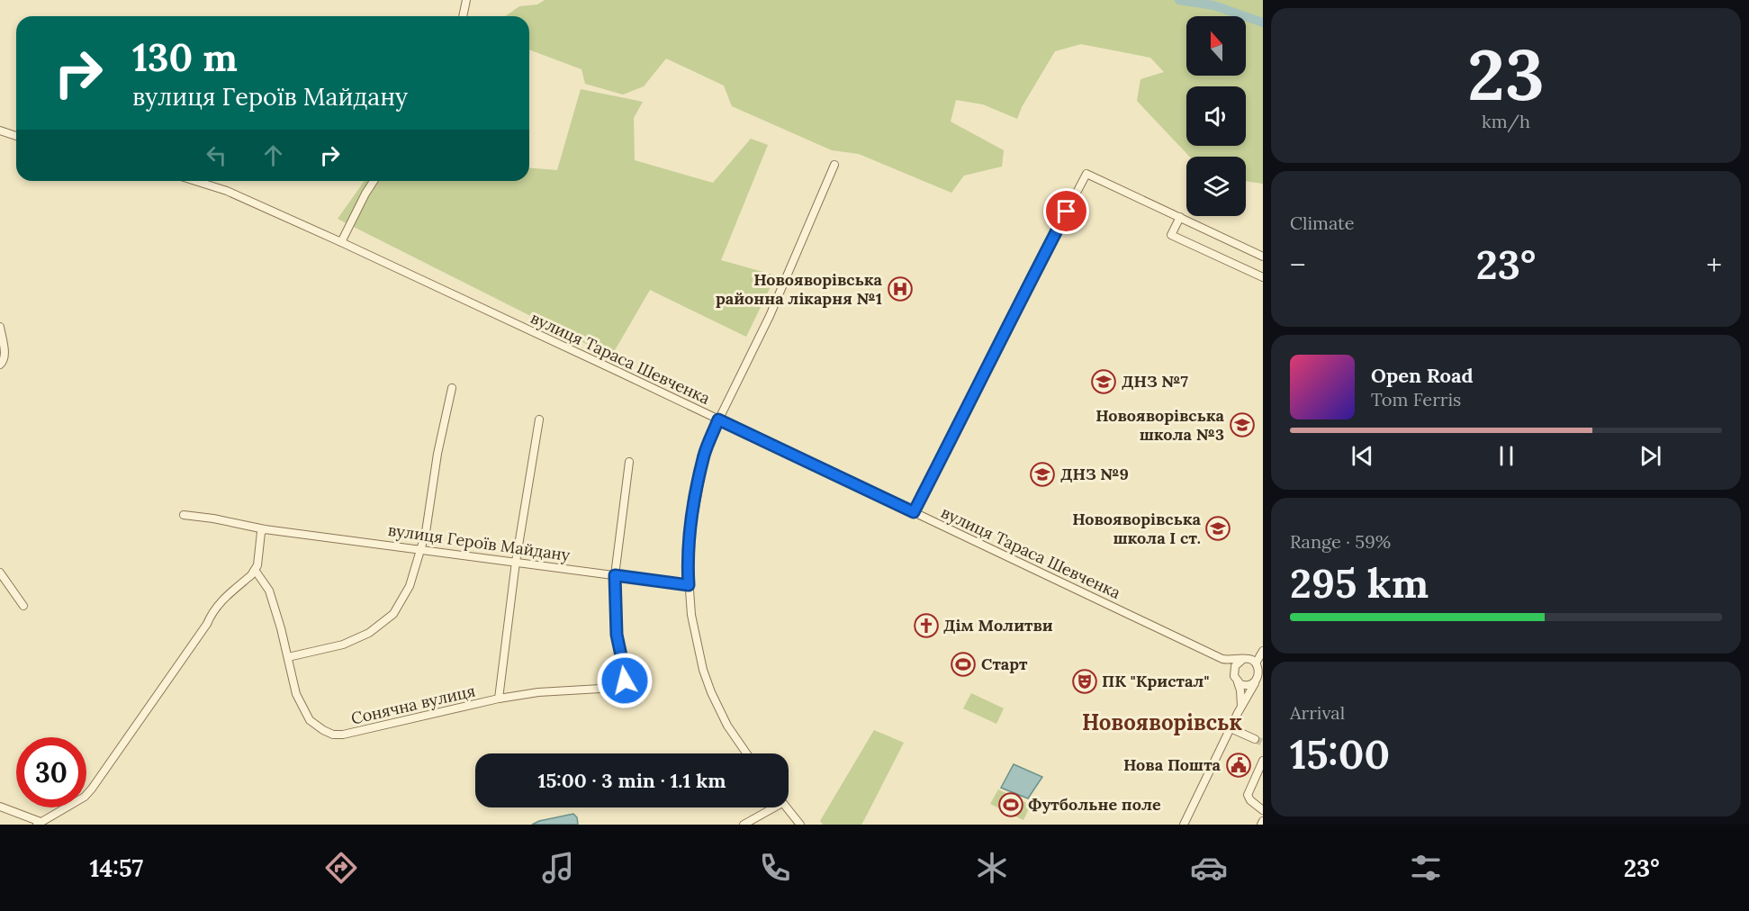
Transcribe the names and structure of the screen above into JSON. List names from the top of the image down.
{
  "streets": {
    "street": ["вулиця Тараса Шевченка", "вулиця Героїв Майдану", "Сонячна вулиця"]
  },
  "crossings": [
    ["вулиця Героїв Майдану", "Сонячна вулиця"]
  ],
  "districts": ["Новояворівськ"],
  "places": {
    "hospital": ["Новояворівська районна лікарня №1"],
    "school or university": [
      "ДНЗ №7",
      "Новояворівська школа №3",
      "ДНЗ №9",
      "Новояворівська школа І ст."
    ],
    "church": ["Дім Молитви"],
    "sports": ["Старт", "Футбольне поле"],
    "theatre": ["ПК \"Кристал\""],
    "public building": ["Нова Пошта"]
  },
  "north": "top",
  "page": {
    "tile": [
      ["23", "km/h"],
      "Climate",
      ["Range · 59%", "295 km"],
      ["Arrival", "15:00"]
    ],
    "turn": ["130 m", "вулиця Героїв Майдану"],
    "heat": ["−", "23°", "+"],
    "song": ["Open Road", "Tom Ferris"],
    "limit": "30",
    "trip": "15:00 · 3 min · 1.1 km",
    "tabs": ["14:57", "23°"]
  }
}
